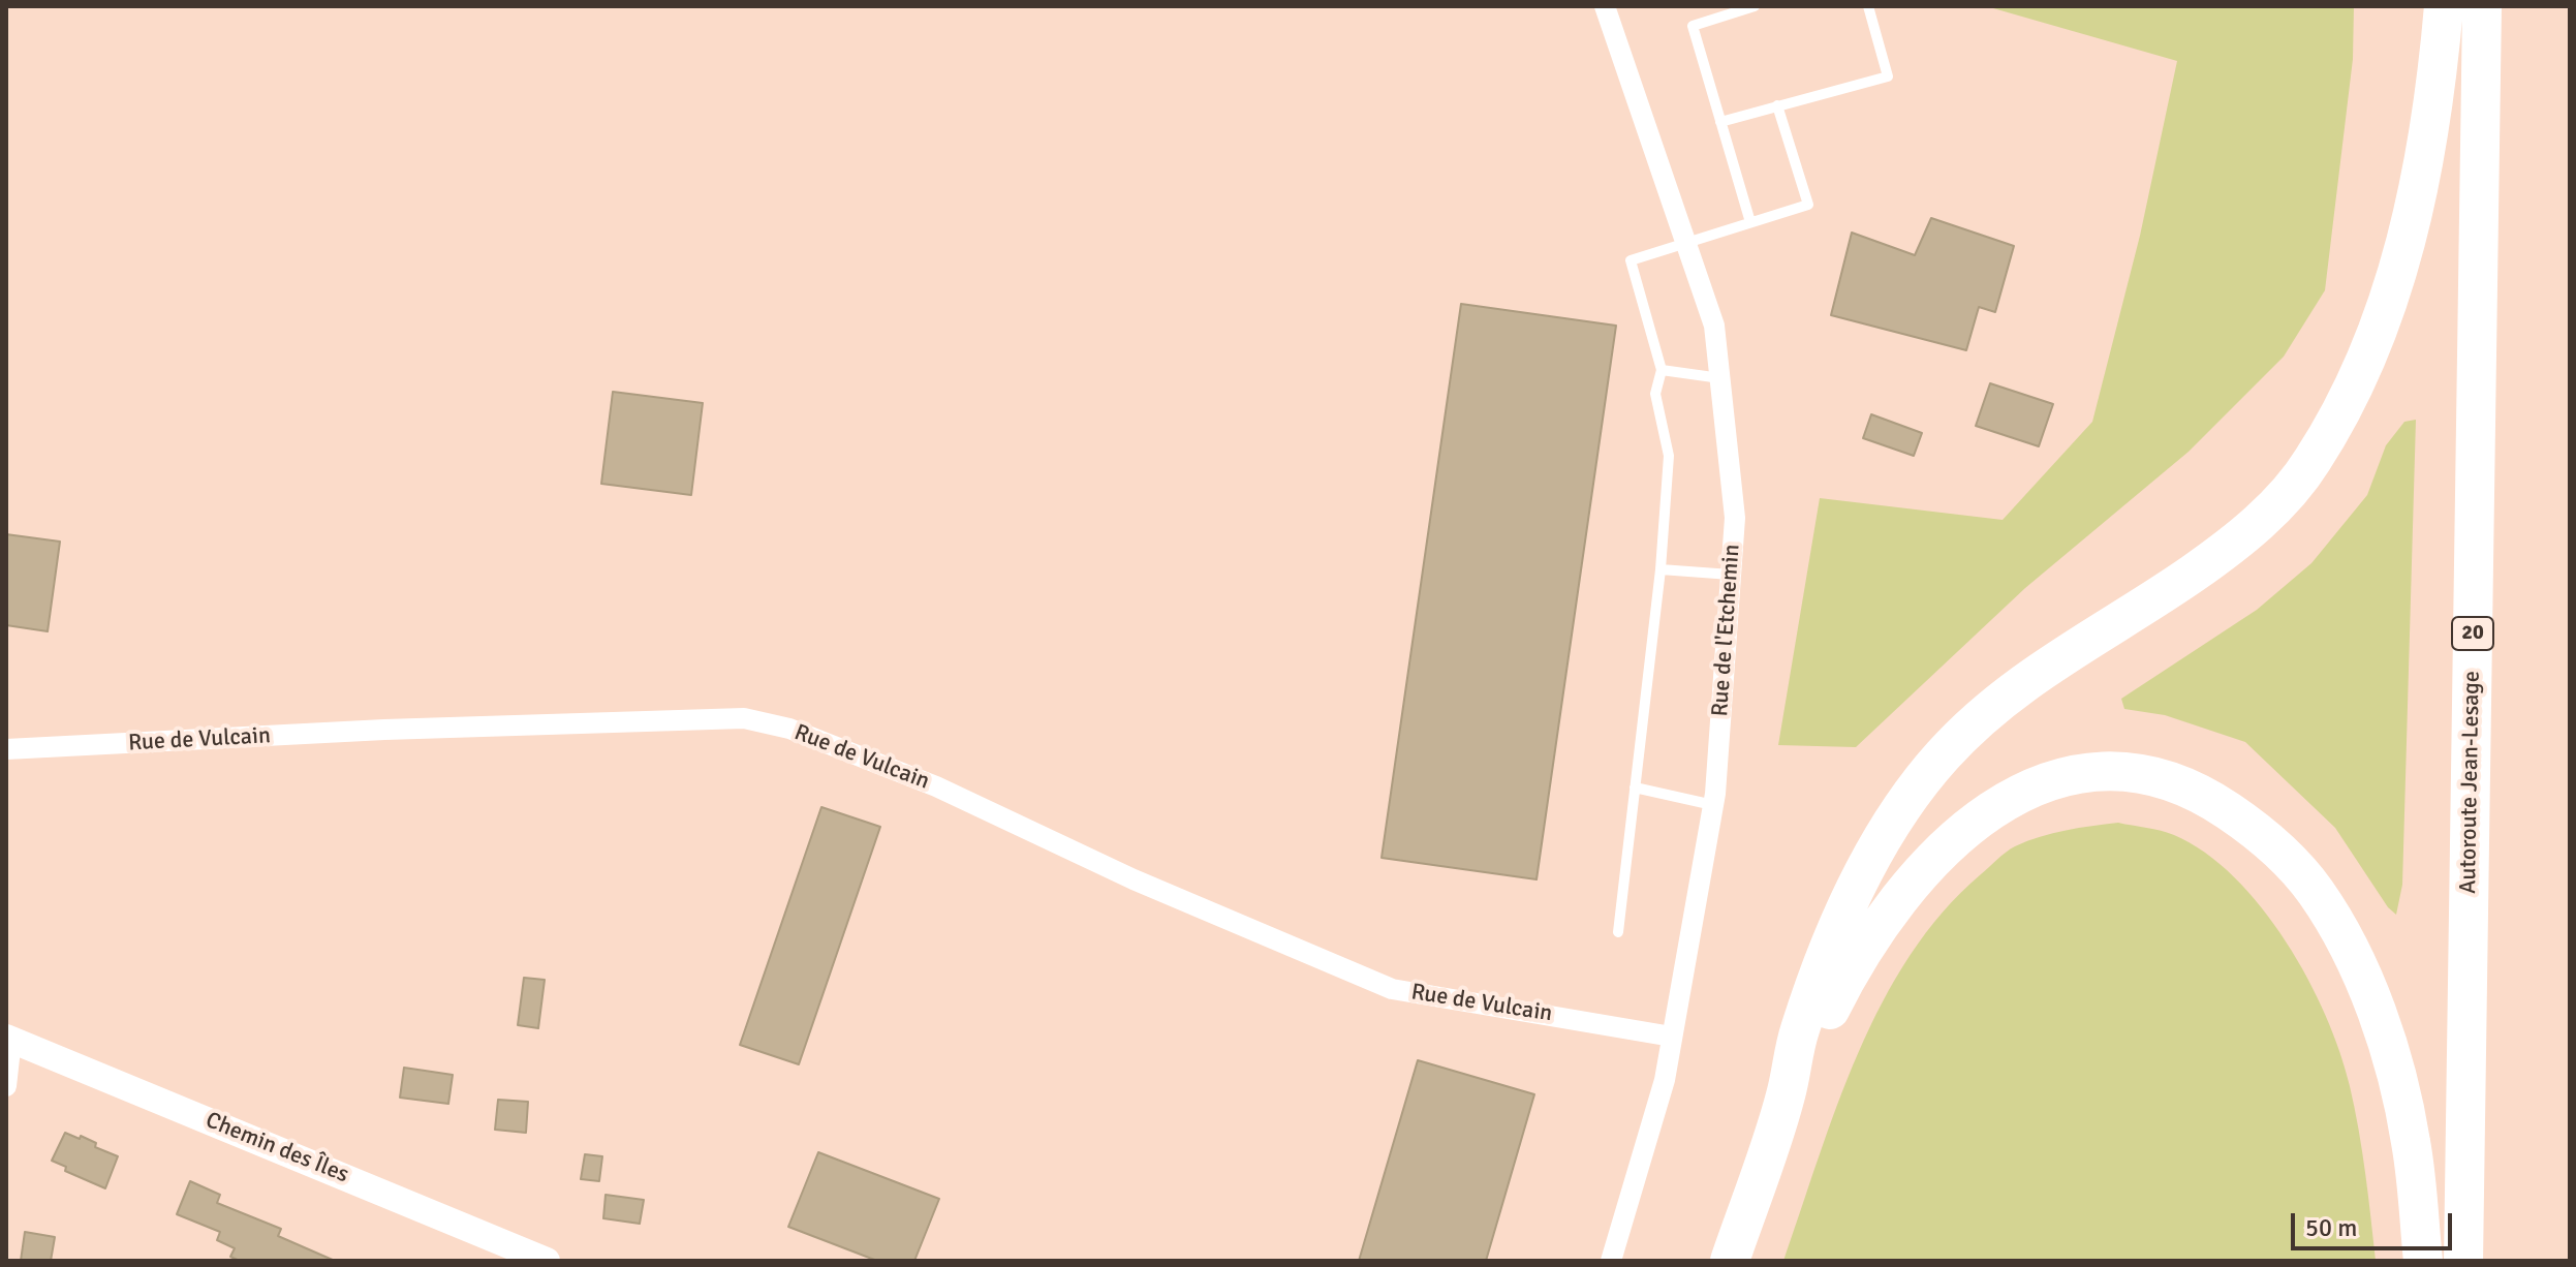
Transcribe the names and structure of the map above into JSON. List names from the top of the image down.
{
  "streets": {
    "highway": ["20", "Autoroute Jean-Lesage"],
    "street": ["Rue de l'Etchemin", "Rue de Vulcain", "Chemin des Îles"]
  },
  "crossings": [
    ["Rue de l'Etchemin", "Rue de Vulcain"]
  ],
  "scale_bar": "50 m"
}
